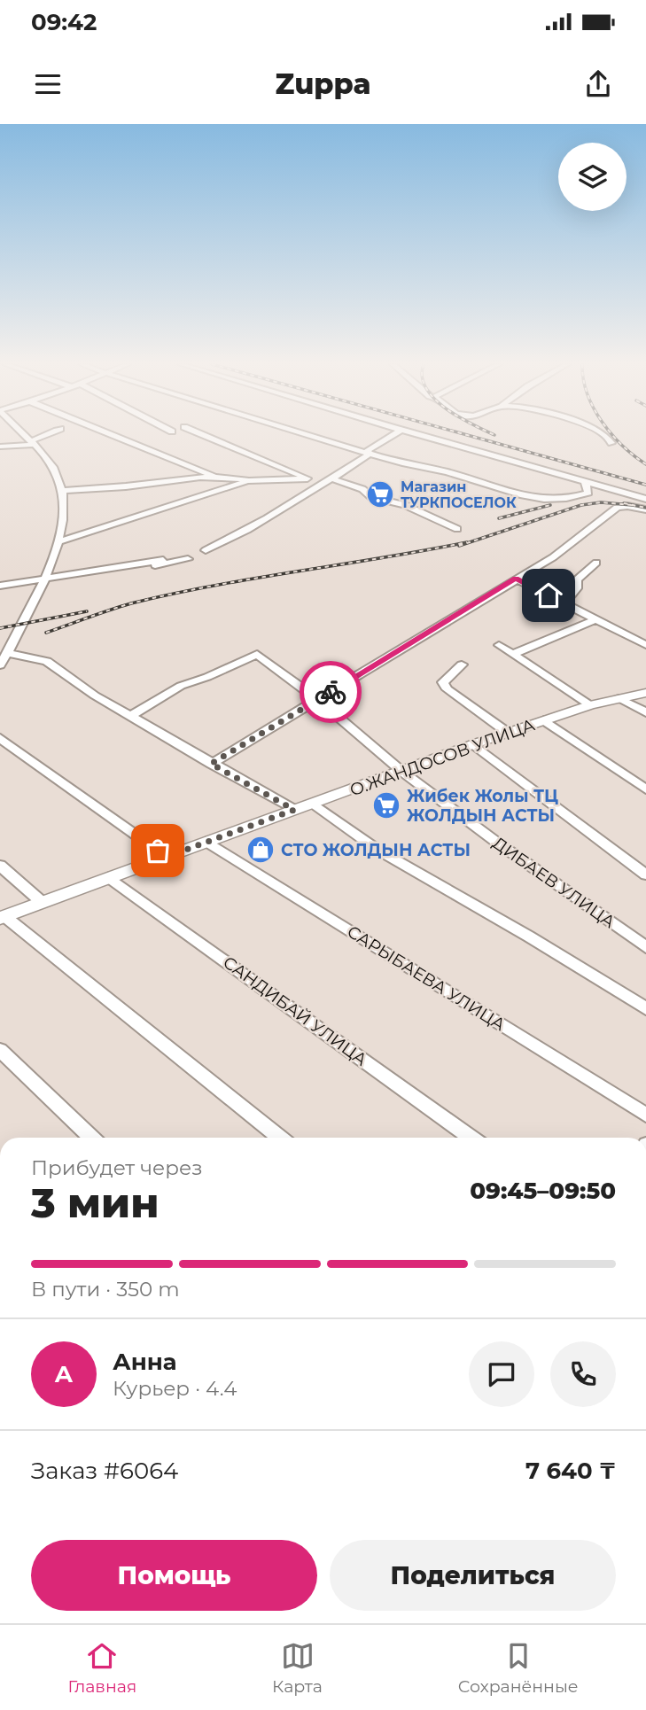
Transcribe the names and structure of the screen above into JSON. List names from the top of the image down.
{
  "streets": {
    "main road": ["О.ЖАНДОСОВ УЛИЦА"],
    "street": ["ДИБАЕВ УЛИЦА", "САРЫБАЕВА УЛИЦА", "САНДИБАЙ УЛИЦА"]
  },
  "crossings": [
    ["О.ЖАНДОСОВ УЛИЦА", "ДИБАЕВ УЛИЦА"],
    ["О.ЖАНДОСОВ УЛИЦА", "САРЫБАЕВА УЛИЦА"],
    ["О.ЖАНДОСОВ УЛИЦА", "САНДИБАЙ УЛИЦА"]
  ],
  "places": {
    "supermarket": ["Магазин ТУРКПОСЕЛОК", "Жибек Жолы ТЦ ЖОЛДЫН АСТЫ"],
    "shop": ["СТО ЖОЛДЫН АСТЫ"]
  },
  "page": {
    "status": "09:42",
    "header": "Zuppa",
    "heading": ["3 мин", "Прибудет через", "09:45–09:50"],
    "panel": [
      "Анна",
      "Курьер · 4.4",
      "Заказ #6064",
      "7 640 ₸"
    ],
    "bar": "В пути · 350 m",
    "round": "А",
    "buttons": ["Помощь", "Поделиться"],
    "tabs": ["Главная", "Карта", "Сохранённые"]
  }
}
